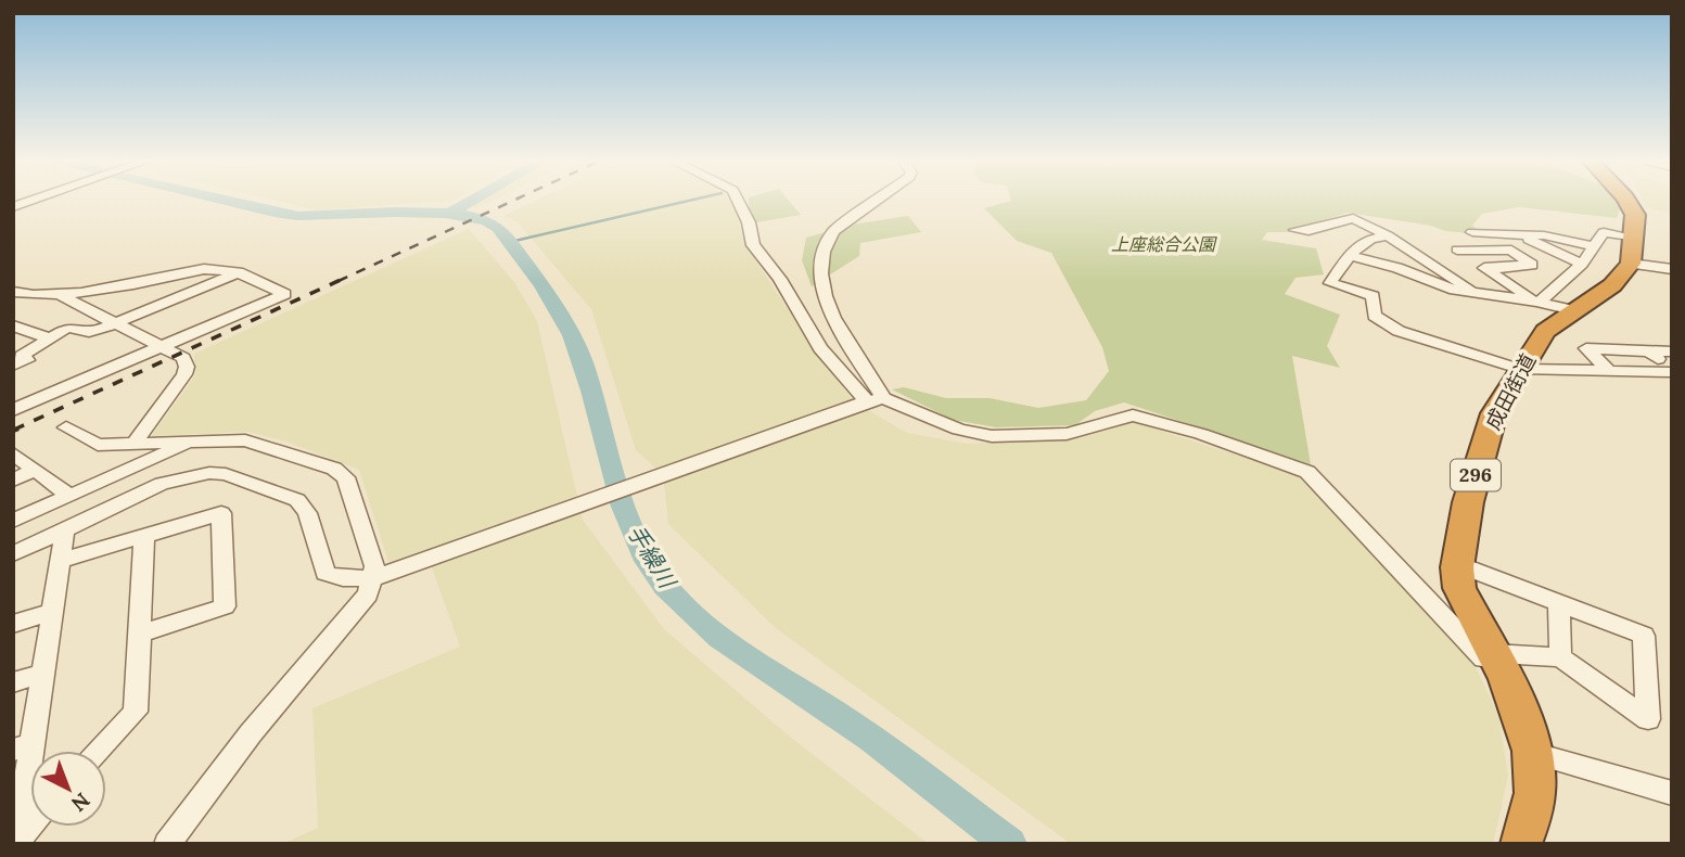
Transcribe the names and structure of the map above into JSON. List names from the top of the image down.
{
  "streets": {
    "highway": ["成田街道", "296"]
  },
  "water": ["手繰川"],
  "parks": ["上座総合公園"],
  "north": "bottom right"
}
